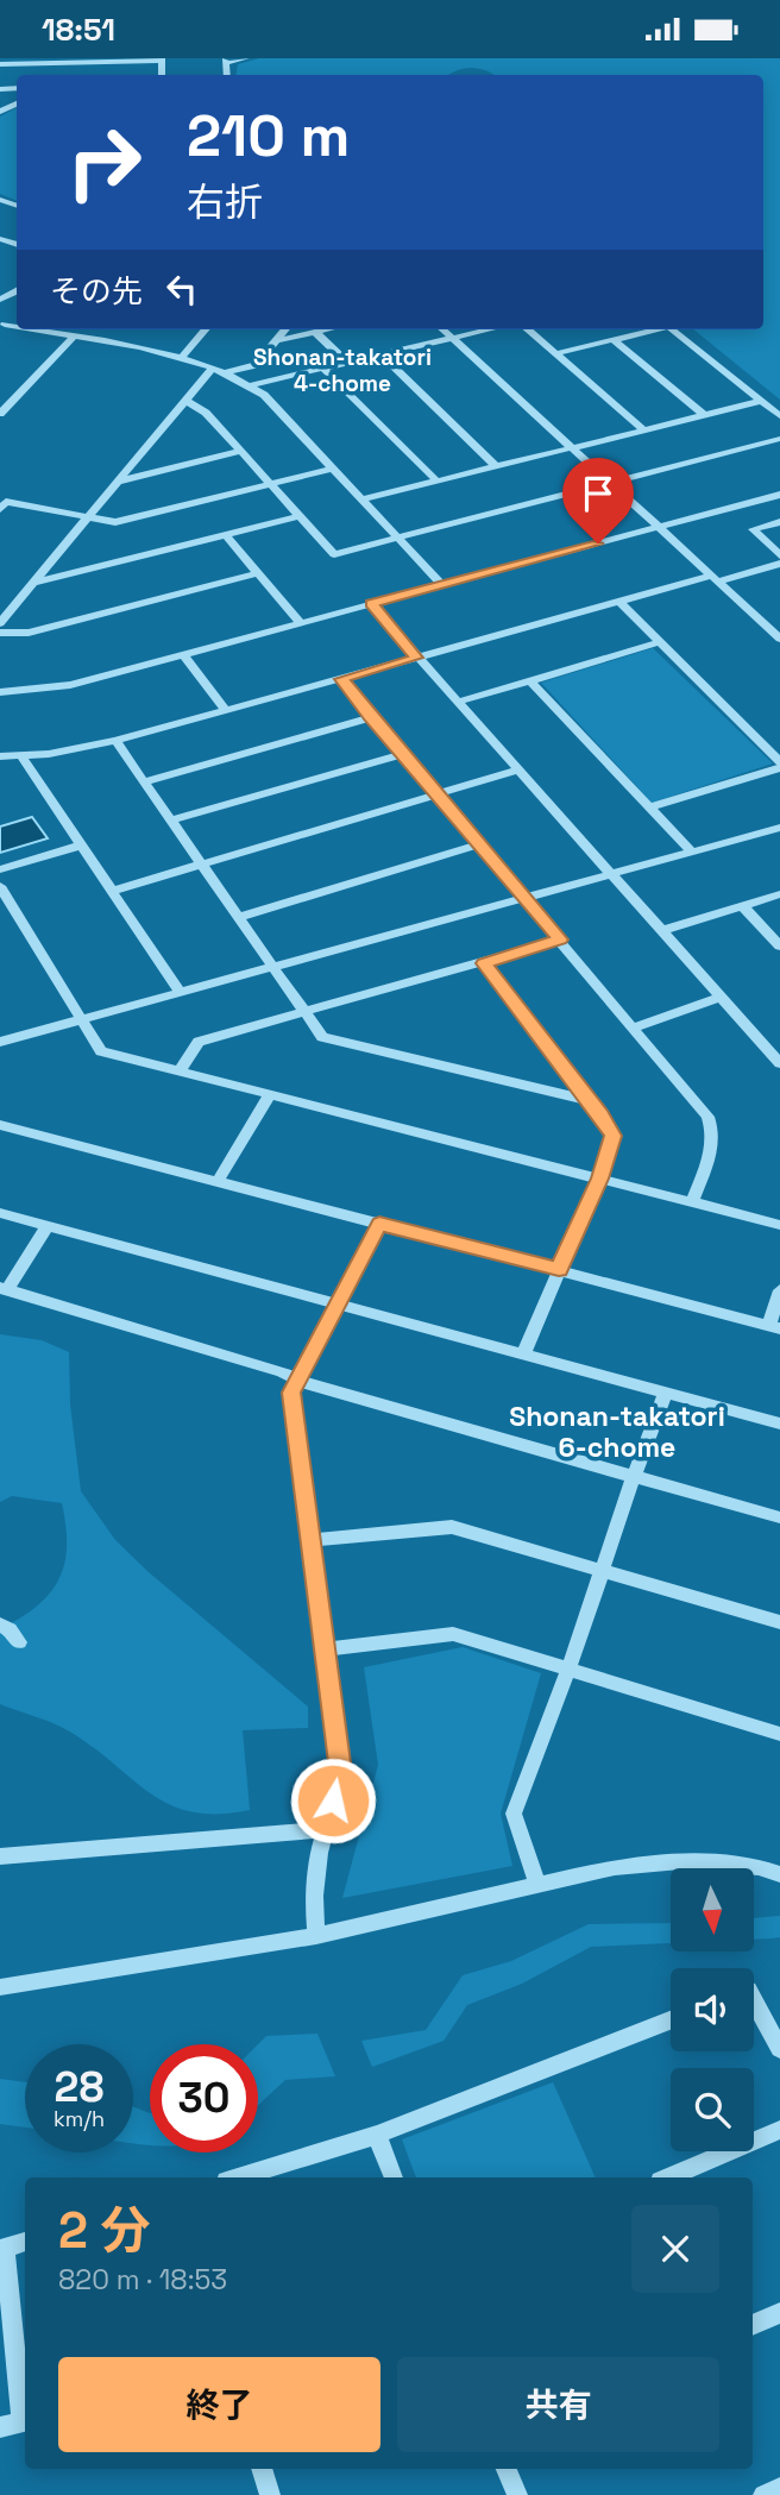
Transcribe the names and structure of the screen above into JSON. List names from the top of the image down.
{
  "districts": ["Shonan-takatori 4-chome", "Shonan-takatori 6-chome"],
  "north": "bottom",
  "page": {
    "status": "18:51",
    "turn": ["210 m", "右折"],
    "then": "その先",
    "speed": "28 km/h",
    "limit": "30",
    "heading": ["2 分", "820 m · 18:53"],
    "buttons": ["終了", "共有"]
  }
}
